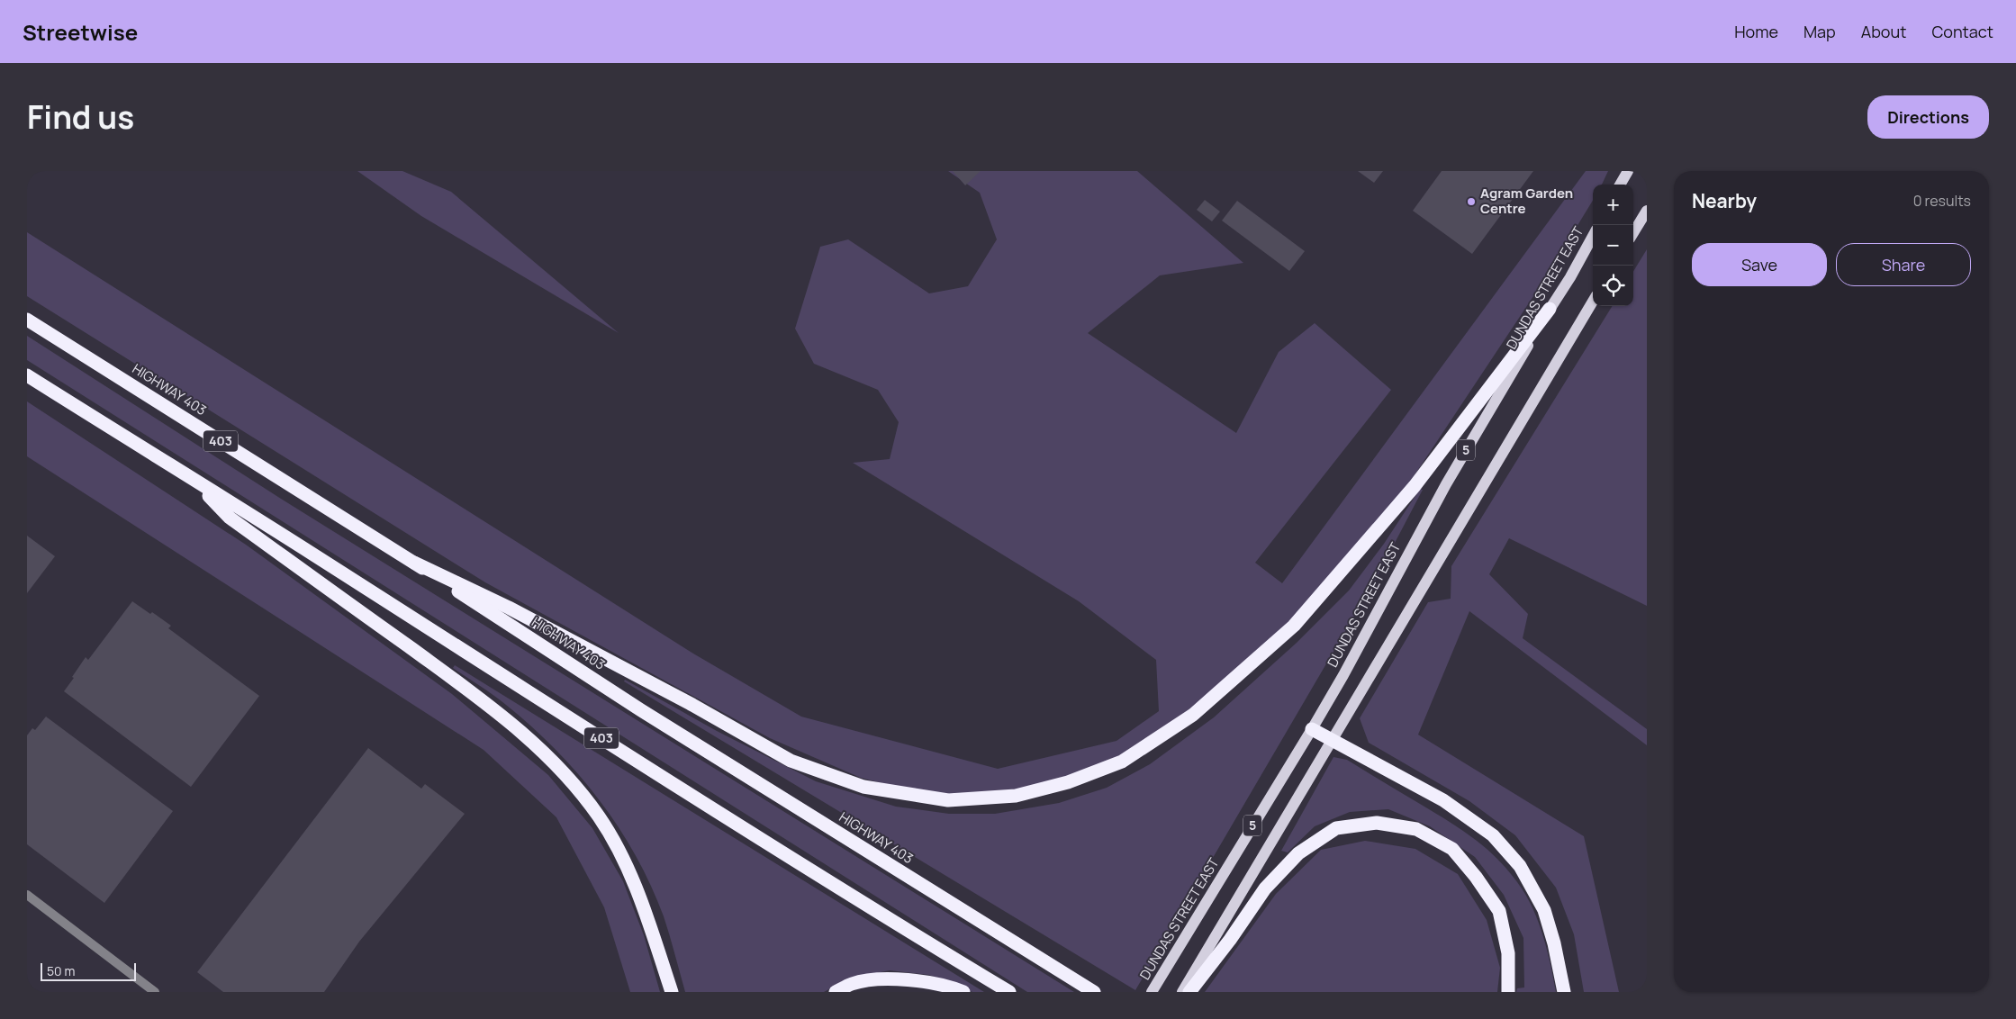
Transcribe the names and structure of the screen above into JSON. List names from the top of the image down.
{
  "streets": {
    "highway": ["HIGHWAY 403", "403"],
    "main road": ["DUNDAS STREET EAST", "5"]
  },
  "places": ["Agram Garden Centre"],
  "scale_bar": "50 m",
  "page": {
    "header": "Streetwise",
    "nav": [
      "Home",
      "Map",
      "About",
      "Contact"
    ],
    "title": "Find us",
    "buttons": [
      "Directions",
      ["Save", "Share"]
    ],
    "heading": ["Nearby", "0 results"],
    "map_buttons": ["+", "−"],
    "scale": "50 m"
  }
}
